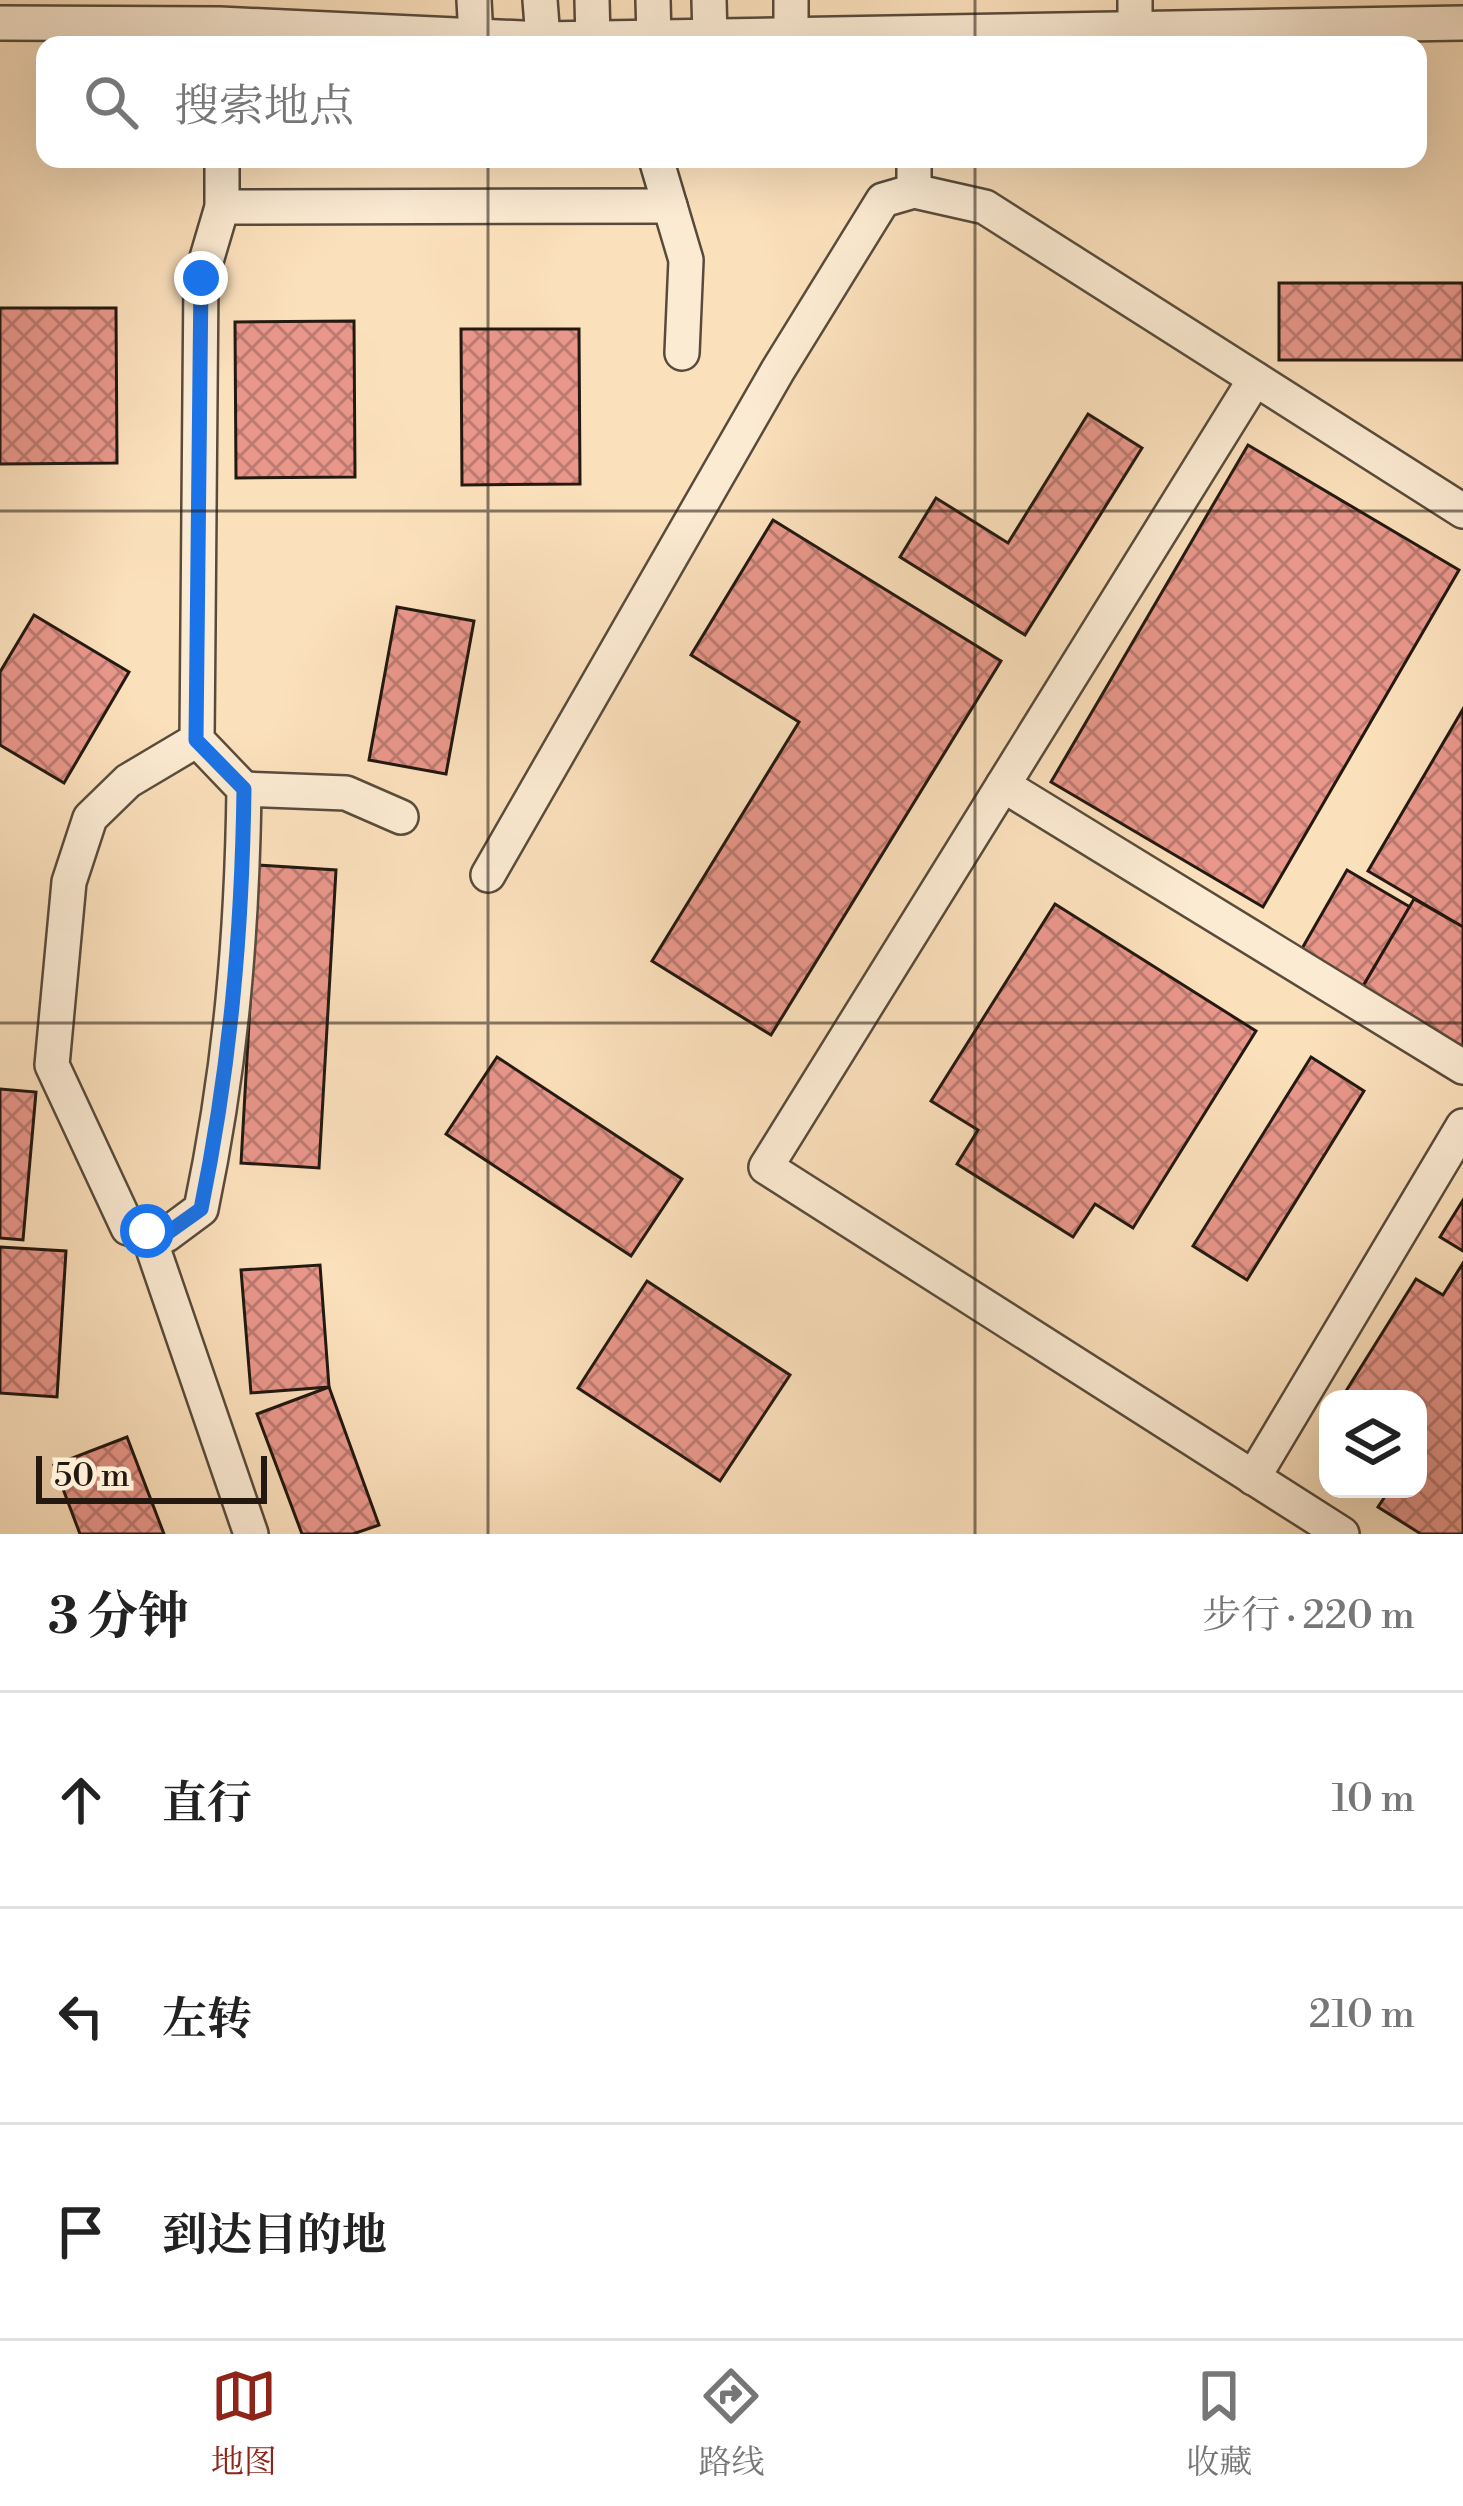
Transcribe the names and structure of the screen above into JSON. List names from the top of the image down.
{
  "scale_bar": "50 m",
  "page": {
    "search": "搜索地点",
    "scale": "50 m",
    "heading": ["3 分钟", "步行 · 220 m"],
    "list": [
      ["直行", "10 m"],
      ["左转", "210 m"],
      "到达目的地"
    ],
    "nav": ["地图", "路线", "收藏"]
  }
}
